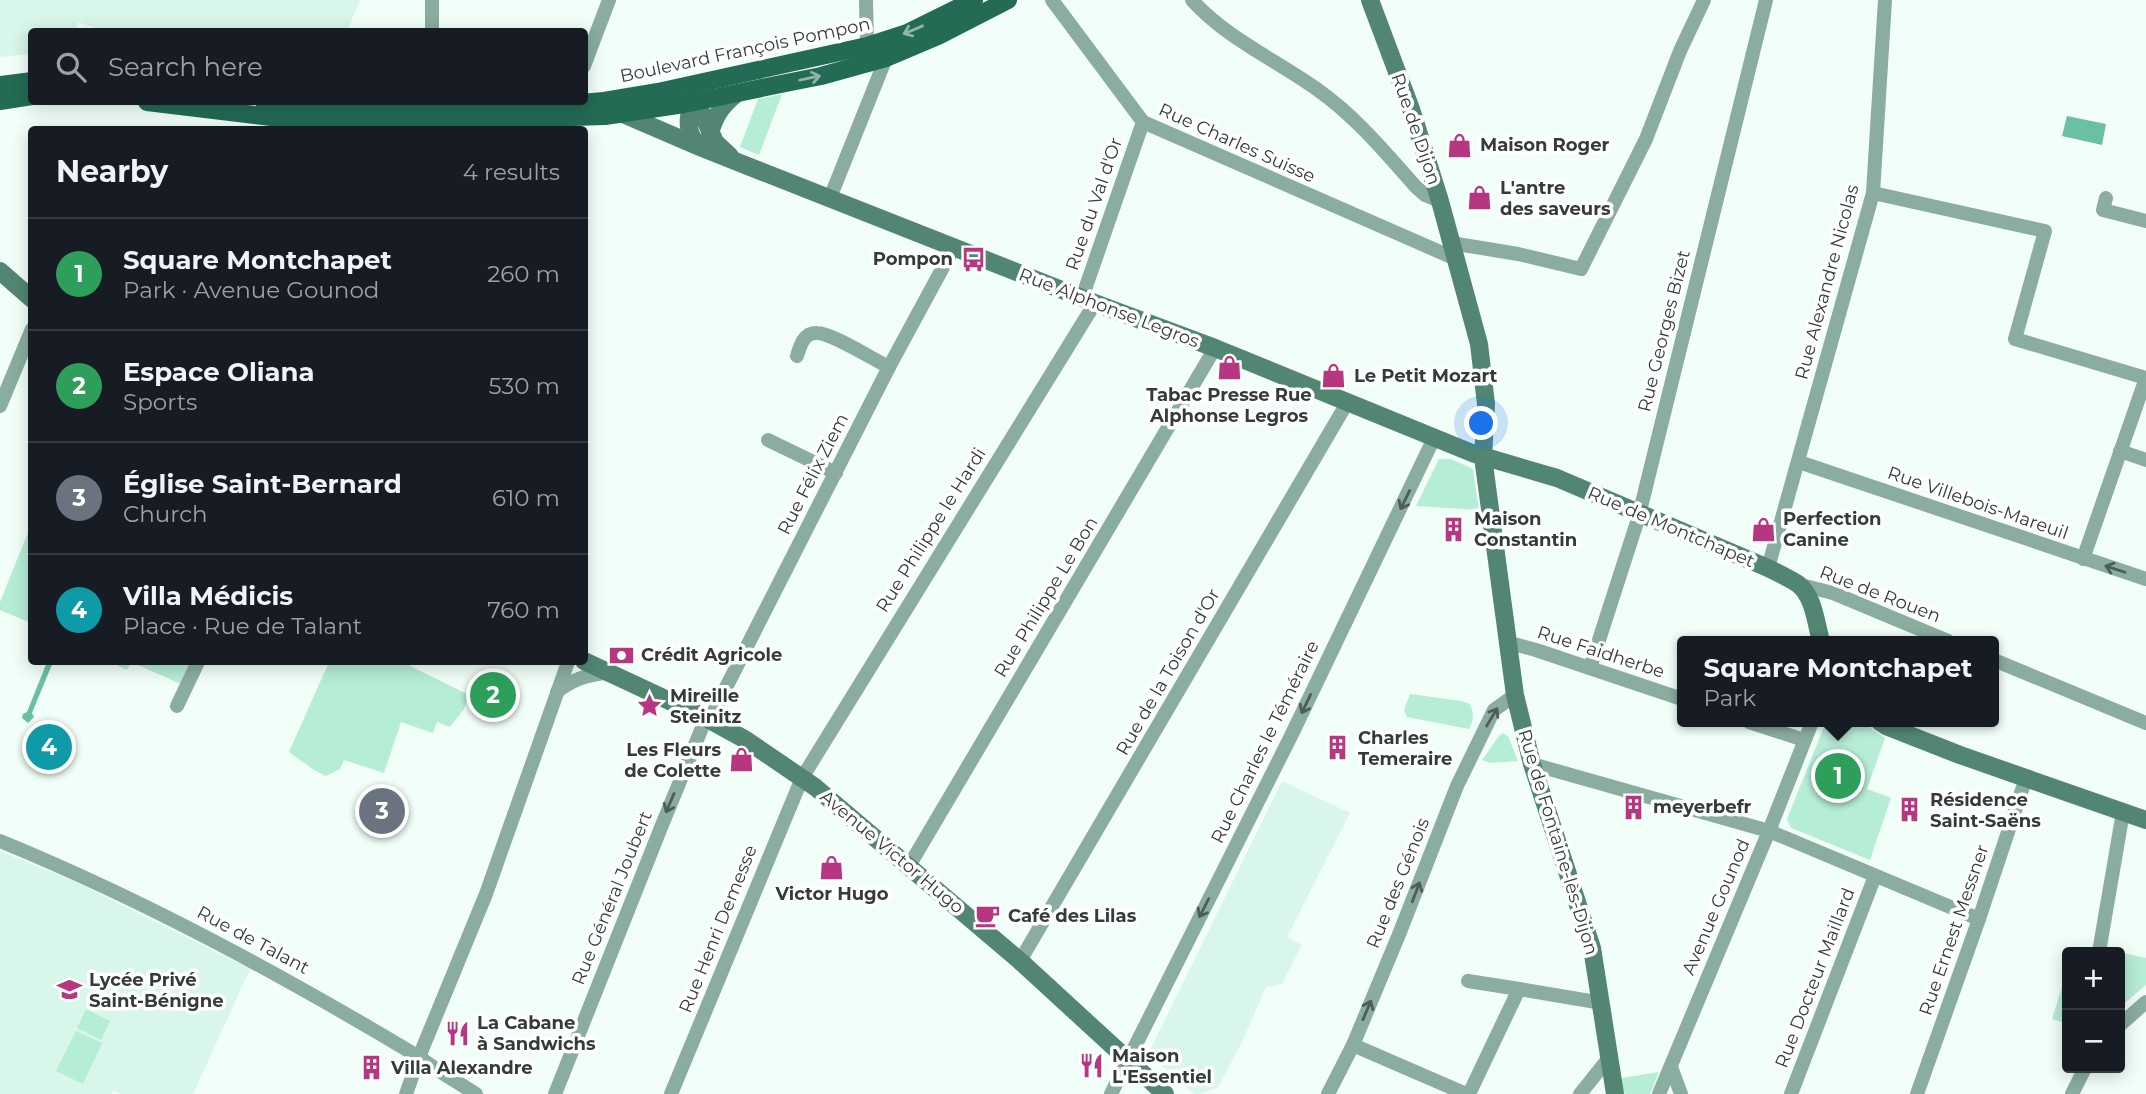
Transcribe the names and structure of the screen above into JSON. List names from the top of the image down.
{
  "streets": {
    "main road": ["Boulevard François Pompon"],
    "street": [
      "Rue de Dijon",
      "Rue Charles Suisse",
      "Rue du Val d'Or",
      "Rue Alexandre Nicolas",
      "Rue Alphonse Legros",
      "Rue Georges Bizet",
      "Rue Félix Ziem",
      "Rue Villebois-Mareuil",
      "Rue de Montchapet",
      "Rue Philippe le Hardi",
      "Rue de Rouen",
      "Rue Philippe Le Bon",
      "Rue Faidherbe",
      "Rue de la Toison d'Or",
      "Rue Charles le Téméraire",
      "Rue de Fontaine-lès-Dijon",
      "Avenue Victor Hugo",
      "Rue des Génois",
      "Rue Général Joubert",
      "Avenue Gounod",
      "Rue Henri Demesse",
      "Rue Ernest Messner",
      "Rue de Talant",
      "Rue Docteur Maillard"
    ]
  },
  "crossings": [
    ["Rue de Dijon", "Rue Charles Suisse"],
    ["Rue de Dijon", "Rue de Fontaine-lès-Dijon"],
    ["Rue Charles Suisse", "Rue du Val d'Or"],
    ["Rue Charles Suisse", "Rue de Fontaine-lès-Dijon"],
    ["Rue du Val d'Or", "Rue Alphonse Legros"],
    ["Rue du Val d'Or", "Rue Philippe le Hardi"],
    ["Rue Alexandre Nicolas", "Rue Villebois-Mareuil"],
    ["Rue Alexandre Nicolas", "Rue de Montchapet"],
    ["Rue Alphonse Legros", "Rue Félix Ziem"],
    ["Rue Alphonse Legros", "Rue de Montchapet"],
    ["Rue Alphonse Legros", "Rue Philippe le Hardi"],
    ["Rue Alphonse Legros", "Rue Philippe Le Bon"],
    ["Rue Alphonse Legros", "Rue de la Toison d'Or"],
    ["Rue Alphonse Legros", "Rue Charles le Téméraire"],
    ["Rue Alphonse Legros", "Rue de Fontaine-lès-Dijon"],
    ["Rue Georges Bizet", "Rue de Montchapet"],
    ["Rue Georges Bizet", "Rue Faidherbe"],
    ["Rue Félix Ziem", "Avenue Victor Hugo"],
    ["Rue Félix Ziem", "Rue Général Joubert"],
    ["Rue de Montchapet", "Rue de Rouen"],
    ["Rue de Montchapet", "Rue de Fontaine-lès-Dijon"],
    ["Rue Philippe le Hardi", "Avenue Victor Hugo"],
    ["Rue Philippe le Hardi", "Rue Henri Demesse"],
    ["Rue Philippe Le Bon", "Avenue Victor Hugo"],
    ["Rue Faidherbe", "Rue de Fontaine-lès-Dijon"],
    ["Rue de la Toison d'Or", "Avenue Victor Hugo"],
    ["Rue Charles le Téméraire", "Avenue Victor Hugo"],
    ["Rue de Fontaine-lès-Dijon", "Rue des Génois"],
    ["Avenue Victor Hugo", "Rue Général Joubert"],
    ["Avenue Victor Hugo", "Rue Henri Demesse"]
  ],
  "one_way": ["Rue Charles le Téméraire", "Rue des Génois", "Rue Général Joubert"],
  "places": {
    "shop": [
      "Maison Roger",
      "L'antre des saveurs",
      "Tabac Presse Rue Alphonse Legros",
      "Le Petit Mozart",
      "Perfection Canine",
      "Les Fleurs de Colette",
      "Victor Hugo"
    ],
    "bus stop": ["Pompon"],
    "building": [
      "Maison Constantin",
      "Charles Temeraire",
      "meyerbefr",
      "Résidence Saint-Saëns",
      "Villa Alexandre"
    ],
    "bank": ["Crédit Agricole"],
    "place": ["Mireille Steinitz"],
    "cafe": ["Café des Lilas"],
    "school or university": ["Lycée Privé Saint-Bénigne"],
    "restaurant": ["La Cabane à Sandwichs", "Maison L'Essentiel"]
  },
  "page": {
    "search": "Search here",
    "heading": ["Nearby", "4 results"],
    "list": [
      {
        "mark": "1",
        "name": "Square Montchapet",
        "note": "Park · Avenue Gounod",
        "value": "260 m"
      },
      {
        "mark": "2",
        "name": "Espace Oliana",
        "note": "Sports",
        "value": "530 m"
      },
      {
        "mark": "3",
        "name": "Église Saint-Bernard",
        "note": "Church",
        "value": "610 m"
      },
      {
        "mark": "4",
        "name": "Villa Médicis",
        "note": "Place · Rue de Talant",
        "value": "760 m"
      }
    ],
    "popup": ["Square Montchapet", "Park"],
    "pins": [
      "2",
      "4",
      "1",
      "3"
    ],
    "map_buttons": ["+", "−"]
  }
}
